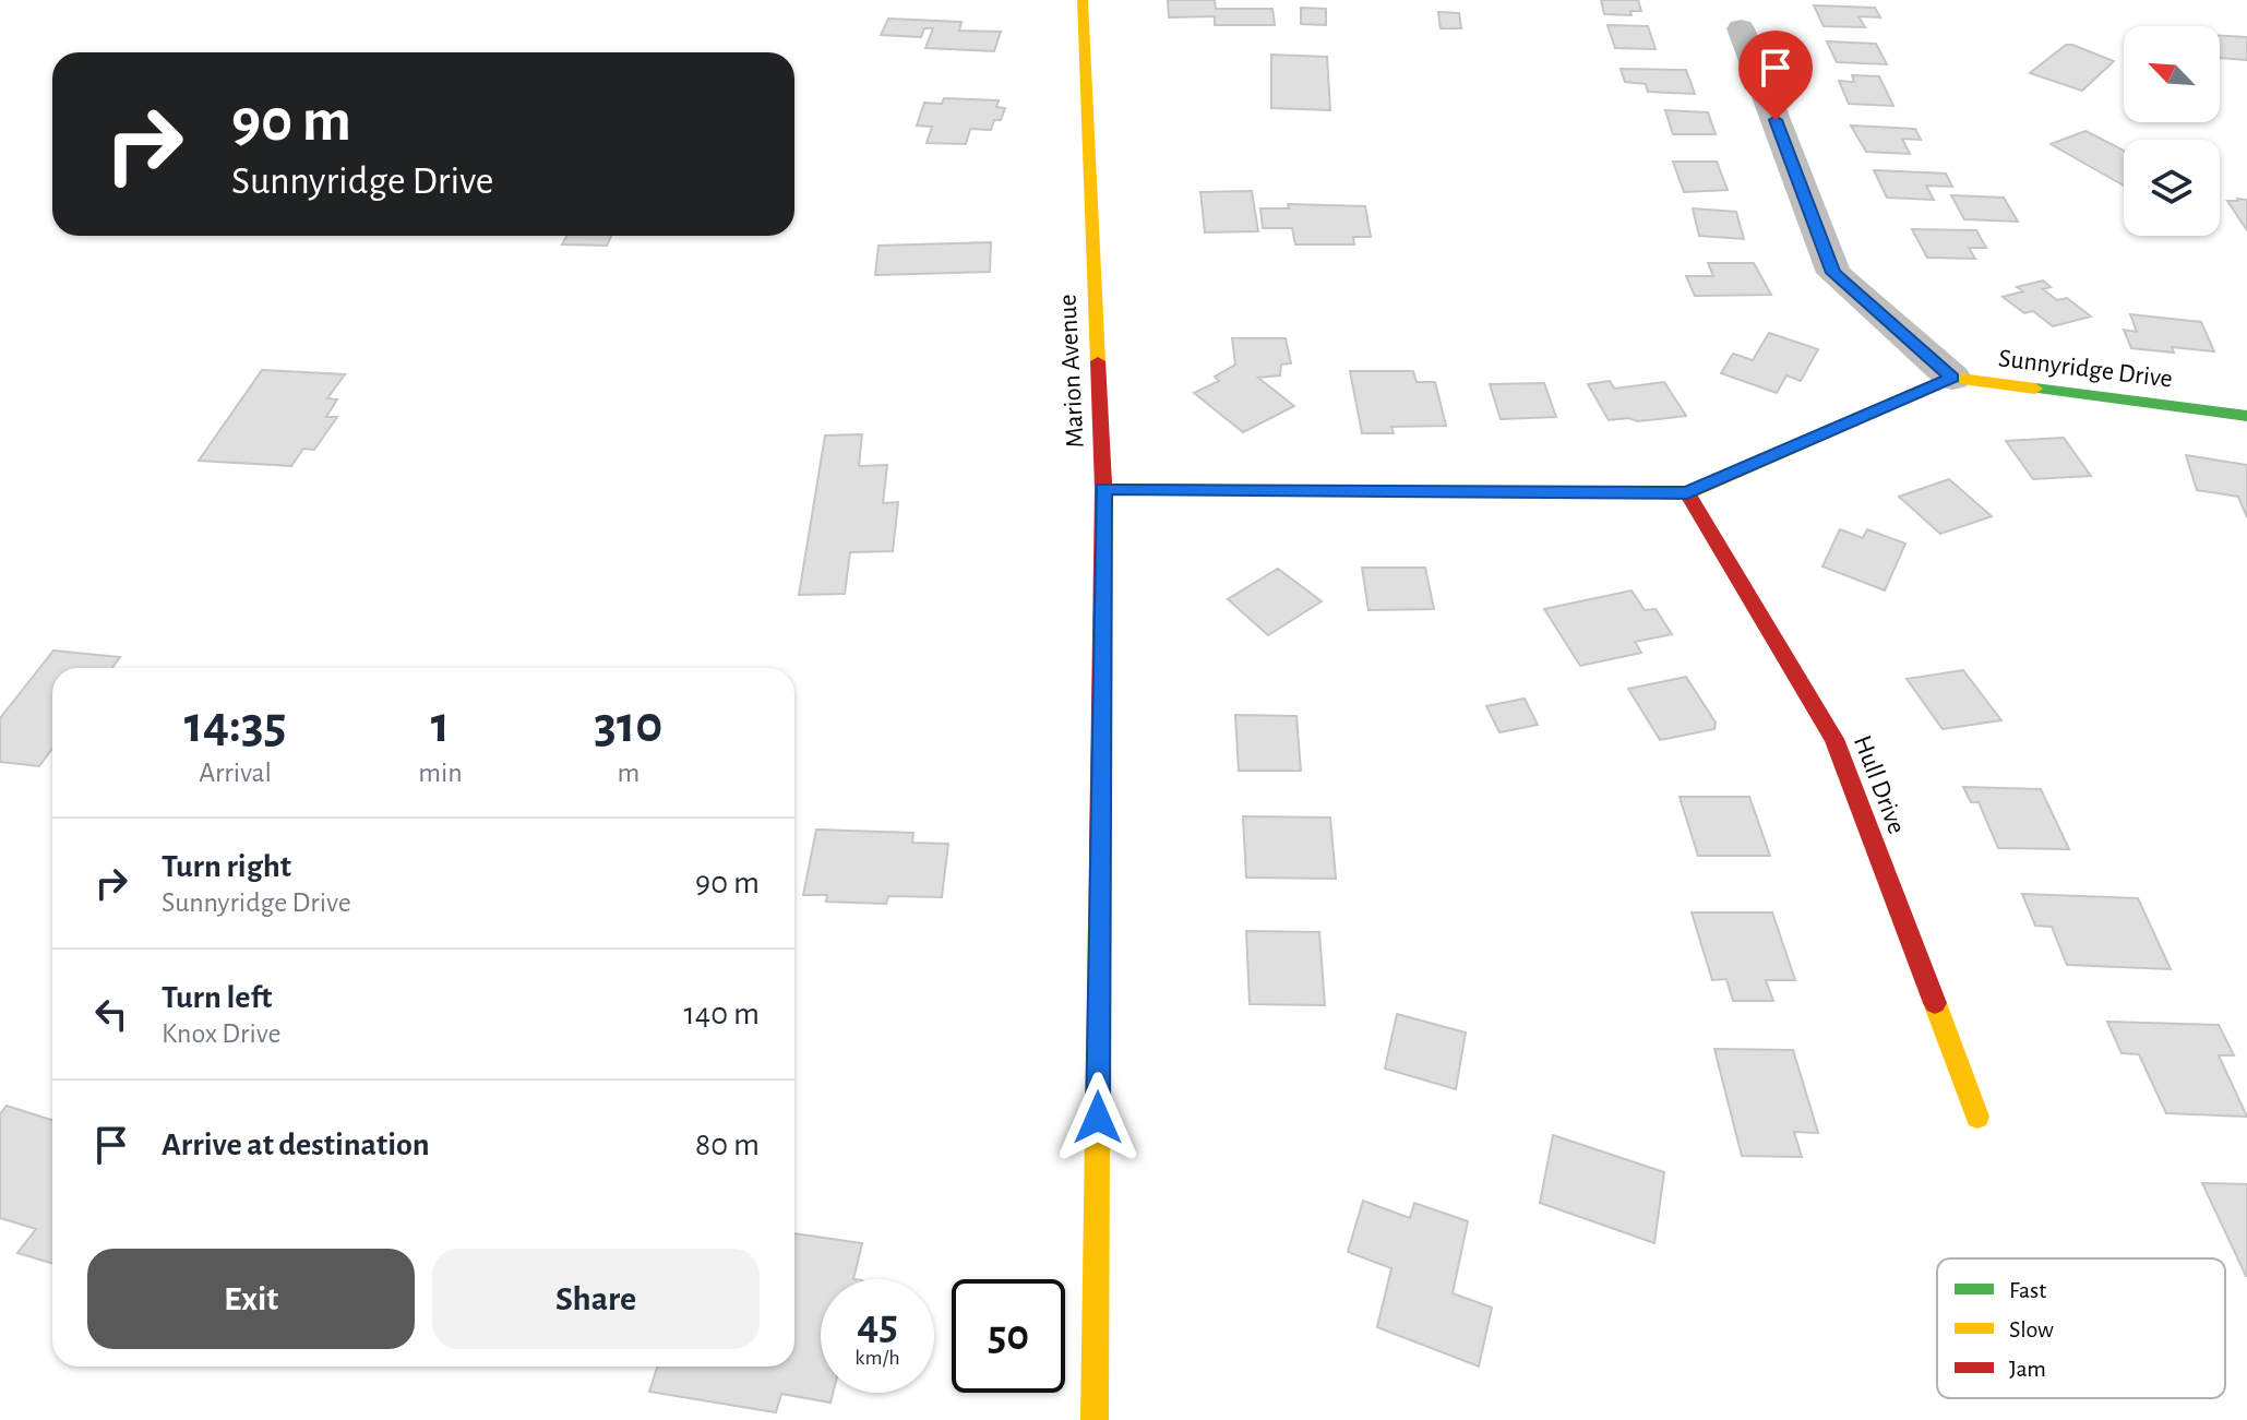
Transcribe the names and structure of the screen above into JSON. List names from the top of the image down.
{
  "streets": {
    "street": ["Sunnyridge Drive", "Marion Avenue", "Hull Drive"]
  },
  "legend": ["Fast", "Slow", "Jam"],
  "north": "top left",
  "page": {
    "turn": ["90 m", "Sunnyridge Drive"],
    "eta": [
      "14:35",
      "Arrival",
      "1",
      "min",
      "310",
      "m"
    ],
    "list": [
      {
        "name": "Turn right",
        "note": "Sunnyridge Drive",
        "value": "90 m"
      },
      {
        "name": "Turn left",
        "note": "Knox Drive",
        "value": "140 m"
      },
      {
        "name": "Arrive at destination",
        "value": "80 m"
      }
    ],
    "buttons": ["Exit", "Share"],
    "speed": "45 km/h",
    "limit": "50"
  }
}
